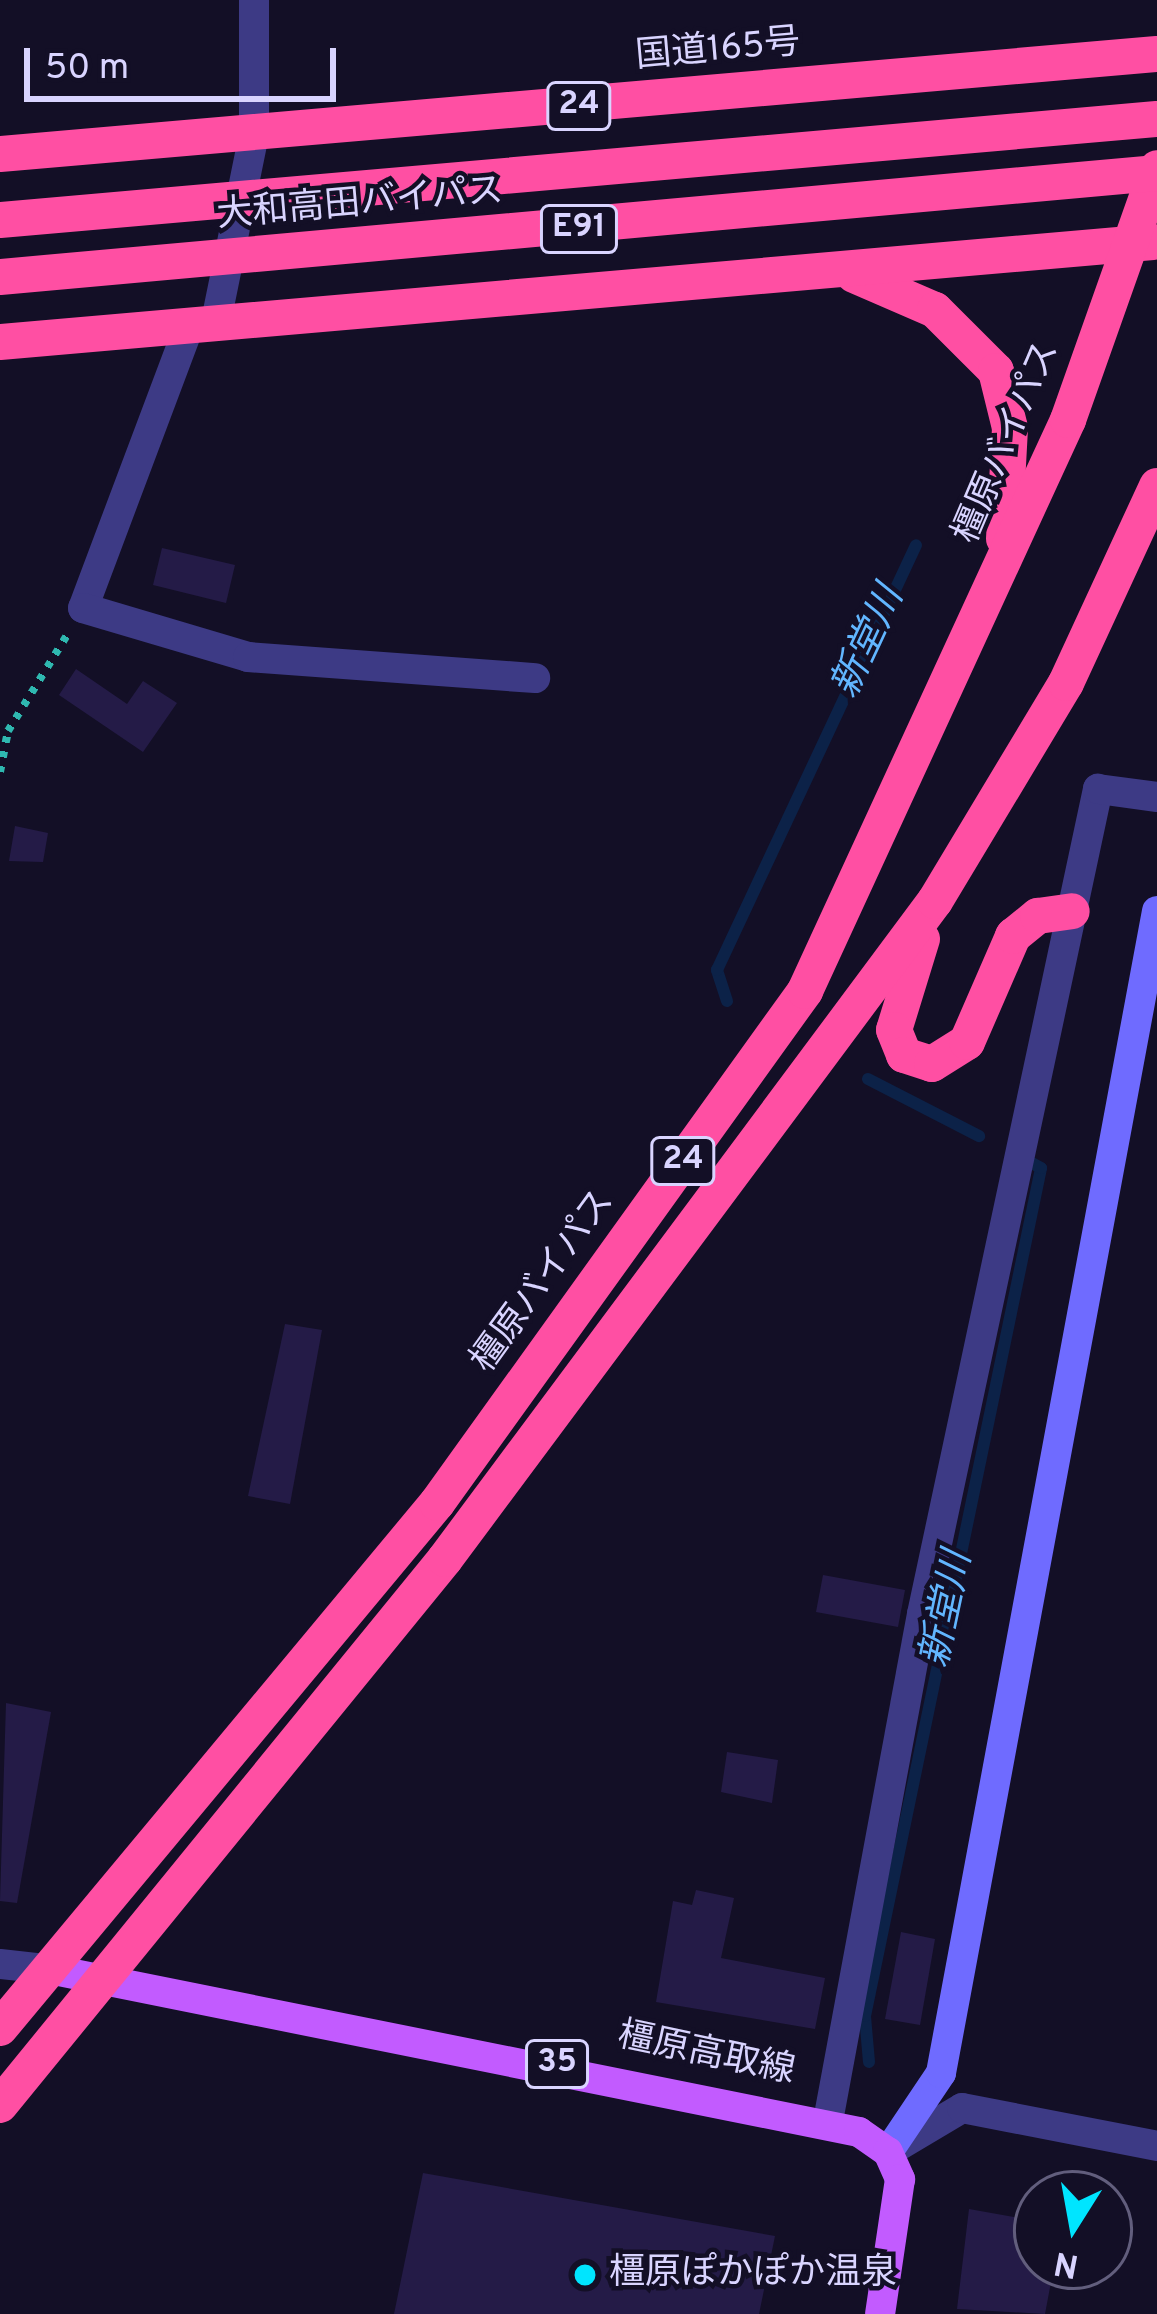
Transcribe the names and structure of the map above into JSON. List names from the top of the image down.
{
  "streets": {
    "highway": [
      "国道165号",
      "24",
      "大和高田バイパス",
      "E91",
      "橿原バイパス"
    ],
    "main road": ["橿原高取線", "35"]
  },
  "crossings": [
    ["24", "橿原高取線"],
    ["大和高田バイパス", "橿原バイパス"],
    ["橿原バイパス", "橿原高取線"]
  ],
  "water": ["新堂川"],
  "places": ["橿原ぽかぽか温泉"],
  "scale_bar": "50 m",
  "north": "bottom"
}
